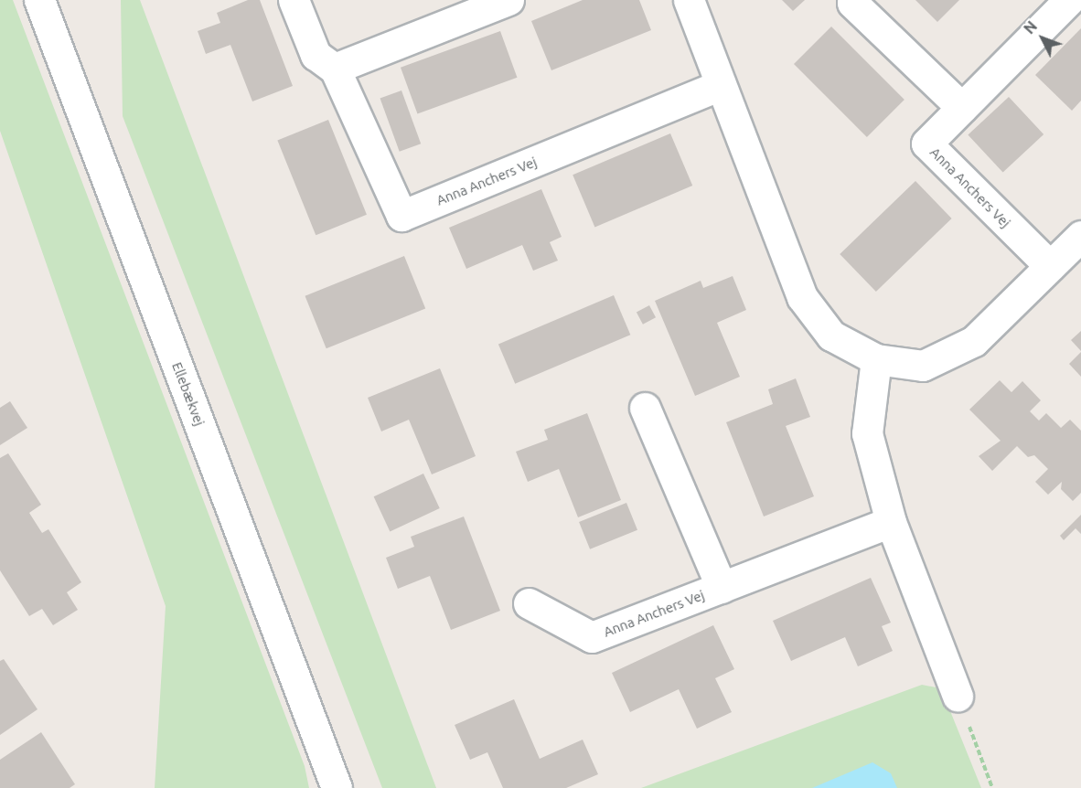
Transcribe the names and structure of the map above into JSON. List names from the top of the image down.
{
  "streets": {
    "street": ["Anna Anchers Vej", "Ellebækvej"]
  },
  "north": "top left"
}
